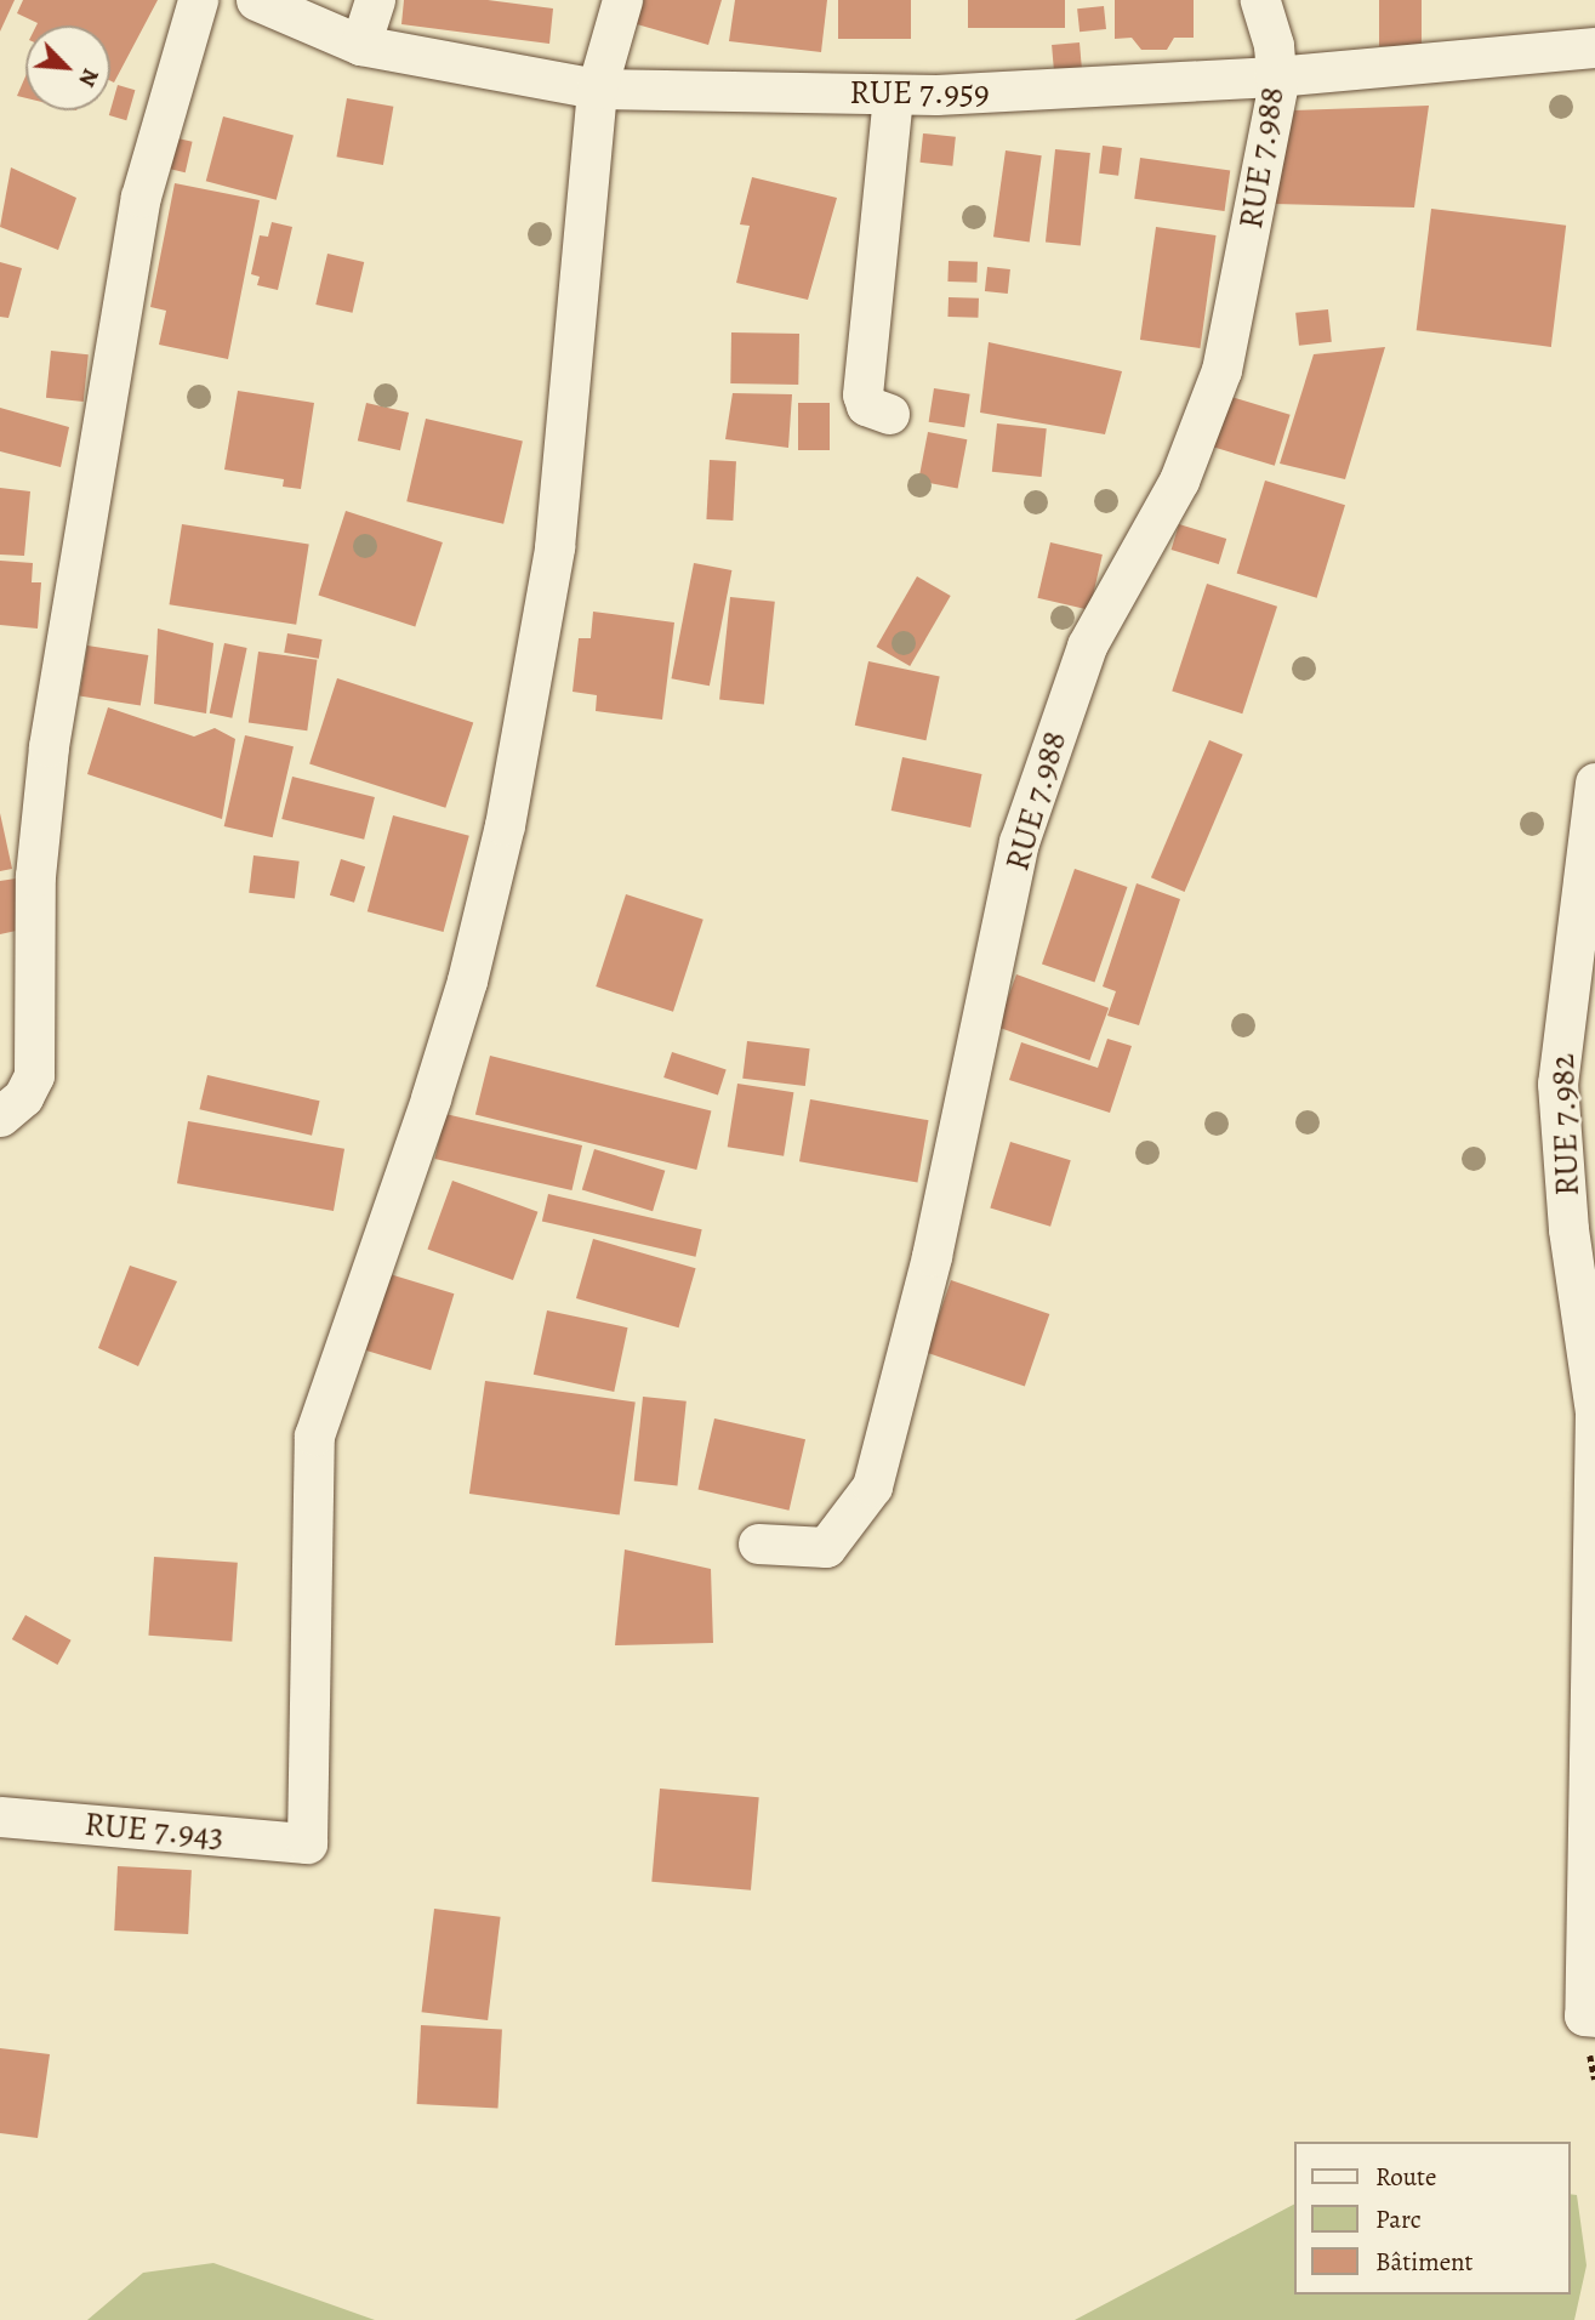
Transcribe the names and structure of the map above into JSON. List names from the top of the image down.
{
  "streets": {
    "street": [
      "RUE 7.959",
      "RUE 7.988",
      "RUE 7.982",
      "RUE 7.943"
    ]
  },
  "crossings": [
    ["RUE 7.959", "RUE 7.988"],
    ["RUE 7.959", "RUE 7.943"]
  ],
  "legend": ["Route", "Parc", "Bâtiment"],
  "north": "bottom right"
}
